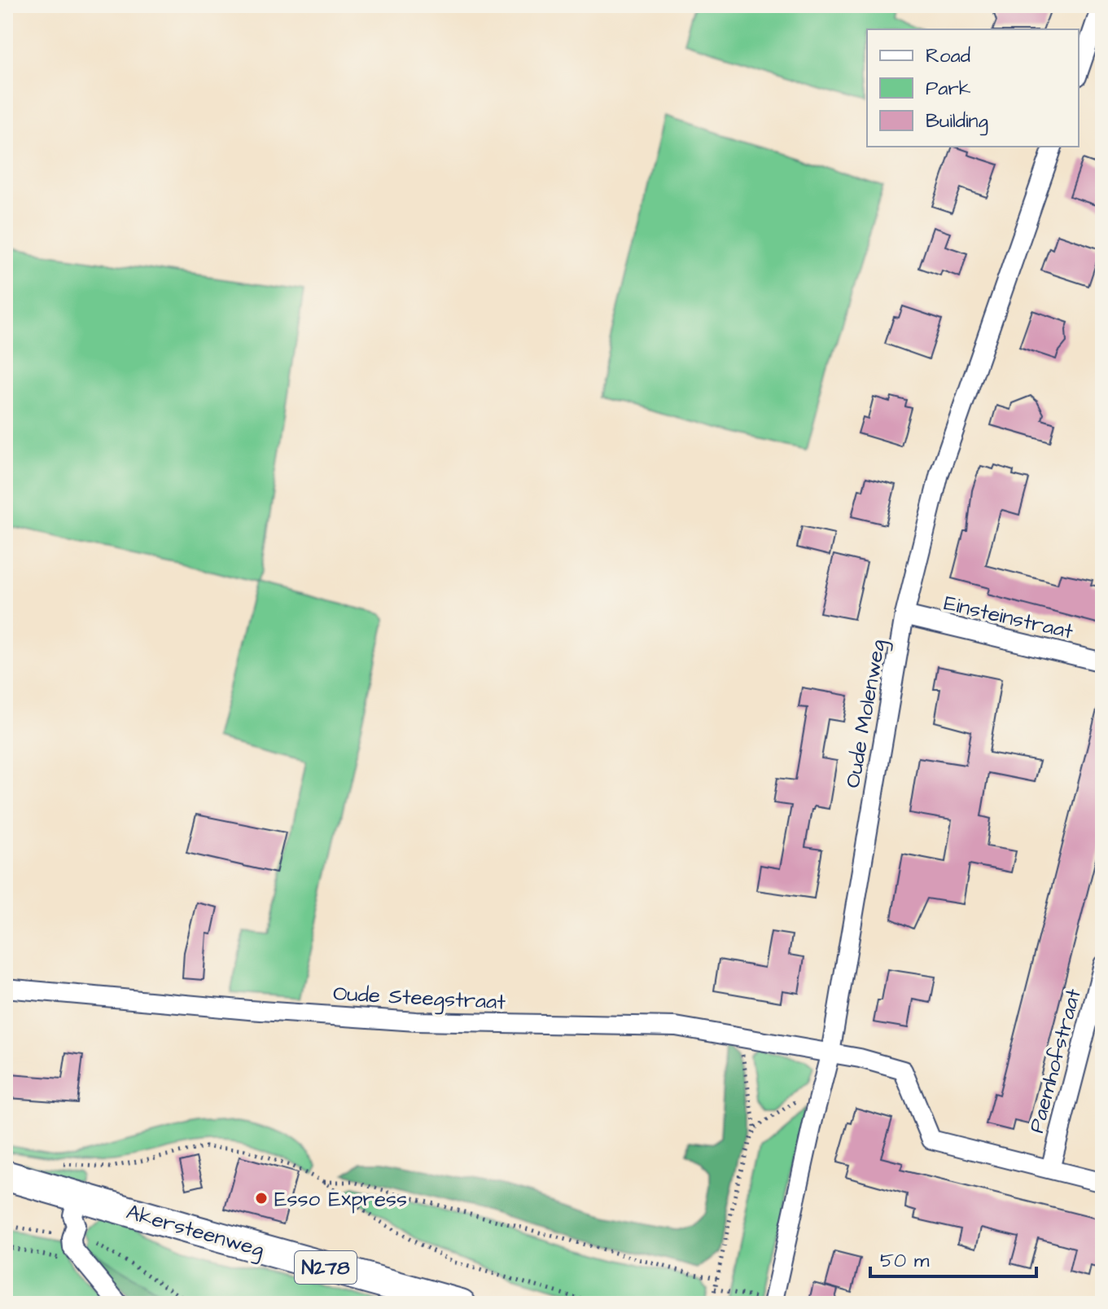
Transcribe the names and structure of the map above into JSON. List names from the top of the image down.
{
  "streets": {
    "main road": ["Akersteenweg", "N278"],
    "street": [
      "Einsteinstraat",
      "Oude Molenweg",
      "Oude Steegstraat",
      "Paemhofstraat"
    ]
  },
  "crossings": [
    ["Einsteinstraat", "Oude Molenweg"],
    ["Oude Molenweg", "Oude Steegstraat"],
    ["Oude Steegstraat", "Paemhofstraat"]
  ],
  "places": ["Esso Express"],
  "legend": ["Road", "Park", "Building"],
  "scale_bar": "50 m"
}
